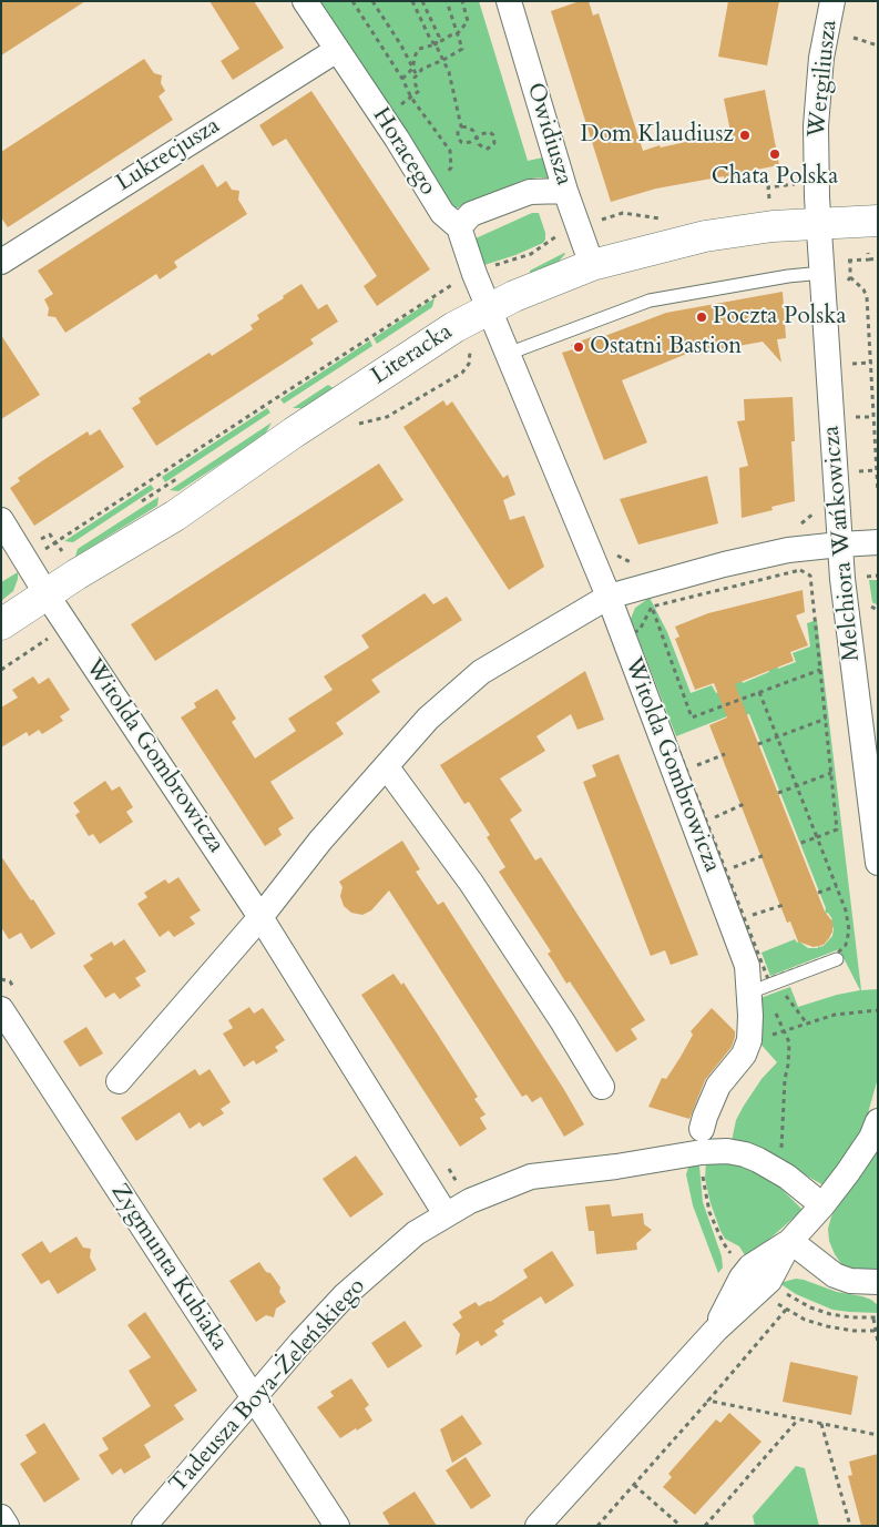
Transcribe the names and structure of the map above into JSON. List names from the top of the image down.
{
  "streets": {
    "street": [
      "Wergiliusza",
      "Owidiusza",
      "Horacego",
      "Lukrecjusza",
      "Literacka",
      "Melchiora Wańkowicza",
      "Witolda Gombrowicza",
      "Zygmunta Kubiaka",
      "Tadeusza Boya-Żeleńskiego"
    ]
  },
  "crossings": [
    ["Wergiliusza", "Literacka"],
    ["Wergiliusza", "Melchiora Wańkowicza"],
    ["Owidiusza", "Literacka"],
    ["Horacego", "Lukrecjusza"],
    ["Horacego", "Literacka"],
    ["Horacego", "Witolda Gombrowicza"],
    ["Literacka", "Melchiora Wańkowicza"],
    ["Literacka", "Witolda Gombrowicza"],
    ["Witolda Gombrowicza", "Tadeusza Boya-Żeleńskiego"],
    ["Zygmunta Kubiaka", "Tadeusza Boya-Żeleńskiego"]
  ],
  "places": [
    "Dom Klaudiusz",
    "Chata Polska",
    "Poczta Polska",
    "Ostatni Bastion"
  ]
}
